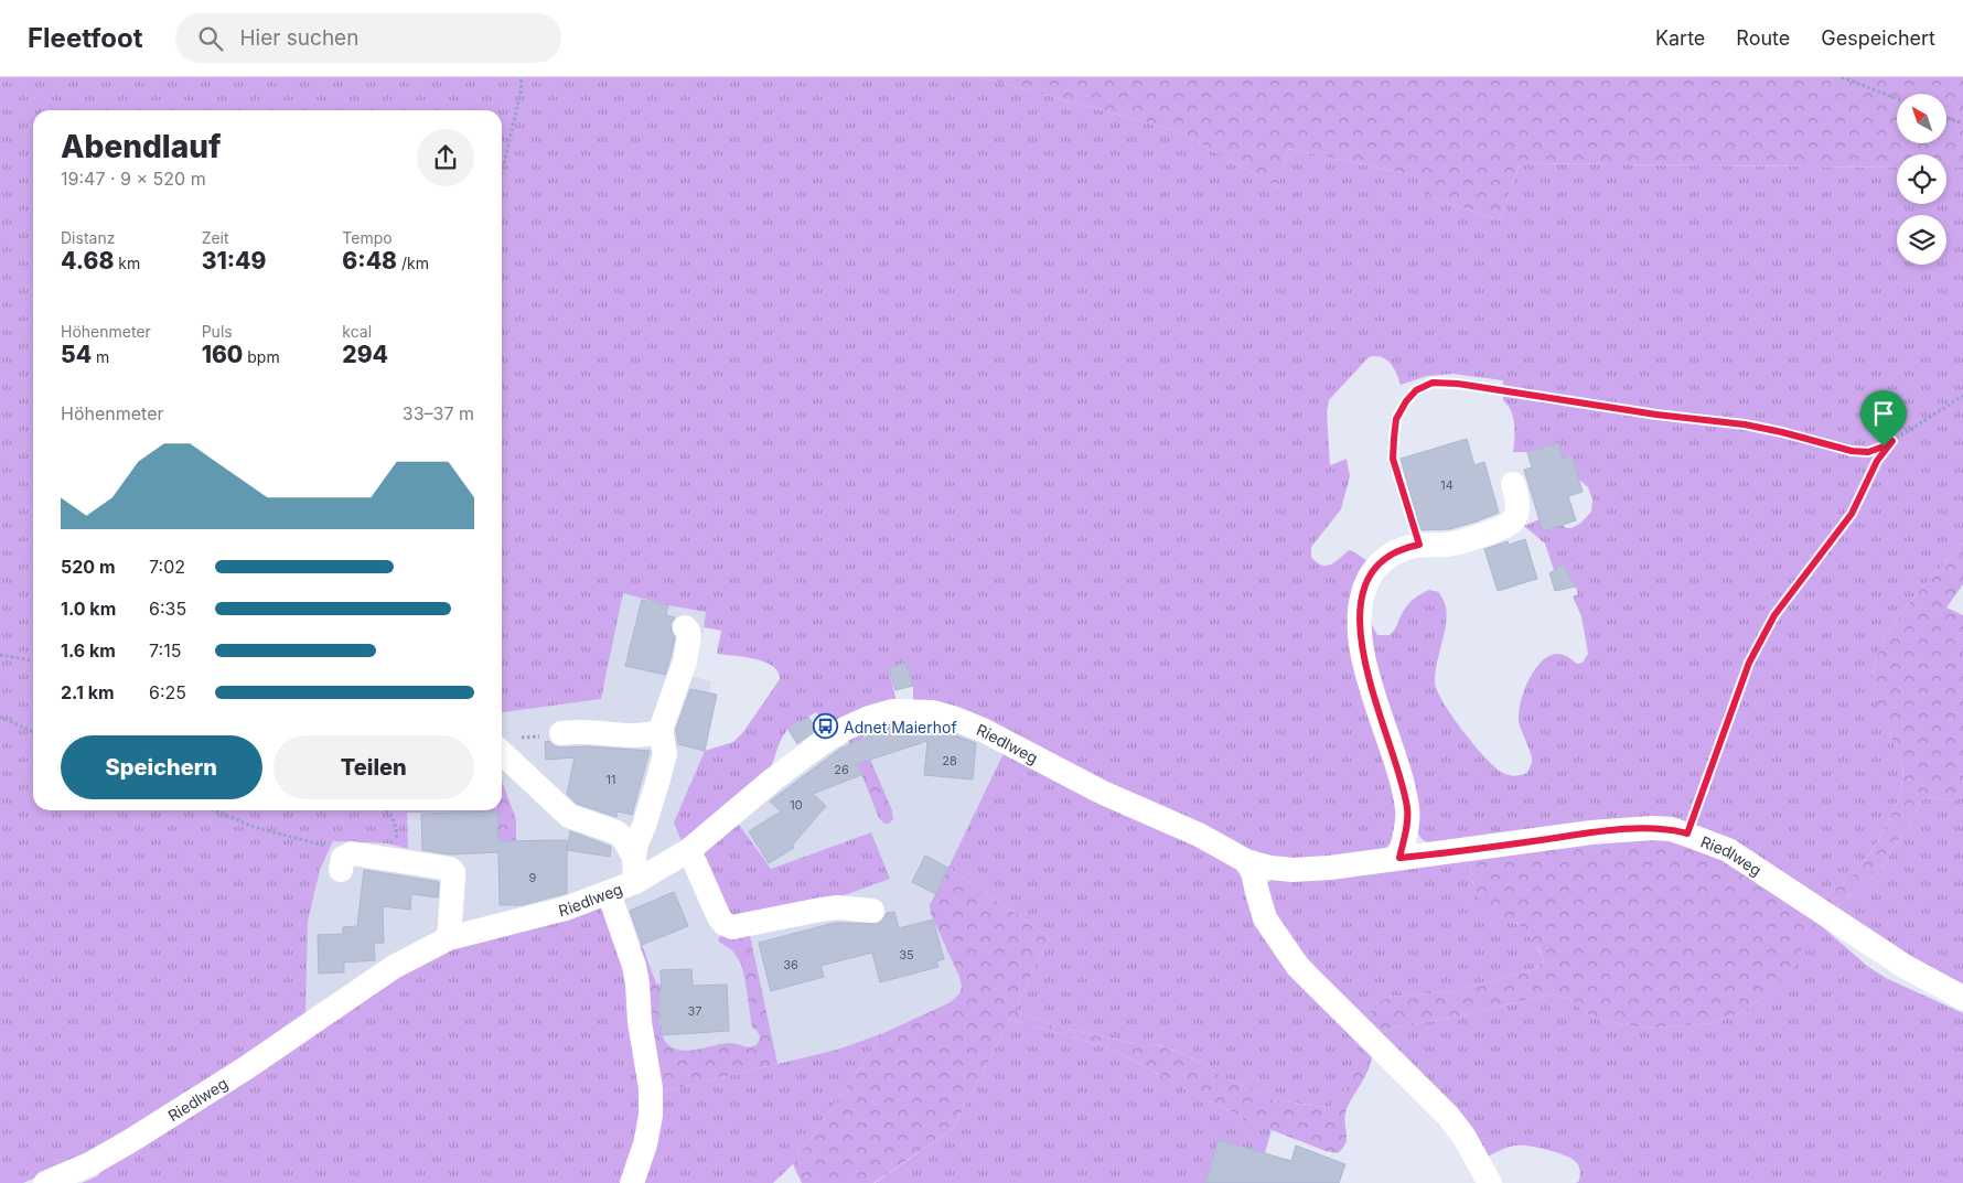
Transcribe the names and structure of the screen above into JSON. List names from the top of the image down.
{
  "streets": {
    "street": ["Riedlweg"]
  },
  "places": {
    "bus stop": ["Adnet Maierhof"]
  },
  "house_numbers": [
    "14",
    "28",
    "26",
    "11",
    "10",
    "9",
    "35",
    "36",
    "37"
  ],
  "north": "top left",
  "page": {
    "header": "Fleetfoot",
    "search": "Hier suchen",
    "nav": ["Karte", "Route", "Gespeichert"],
    "heading": ["Abendlauf", "19:47 · 9 × 520 m"],
    "stats": [
      ["Distanz", "4.68 km"],
      ["Zeit", "31:49"],
      ["Tempo", "6:48 /km"],
      ["Höhenmeter", "54 m"],
      ["Puls", "160 bpm"],
      ["kcal", "294"]
    ],
    "chart": ["Höhenmeter", "33–37 m"],
    "list": [
      {
        "name": "520 m",
        "note": "7:02"
      },
      {
        "name": "1.0 km",
        "note": "6:35"
      },
      {
        "name": "1.6 km",
        "note": "7:15"
      },
      {
        "name": "2.1 km",
        "note": "6:25"
      }
    ],
    "buttons": ["Speichern", "Teilen"]
  }
}
